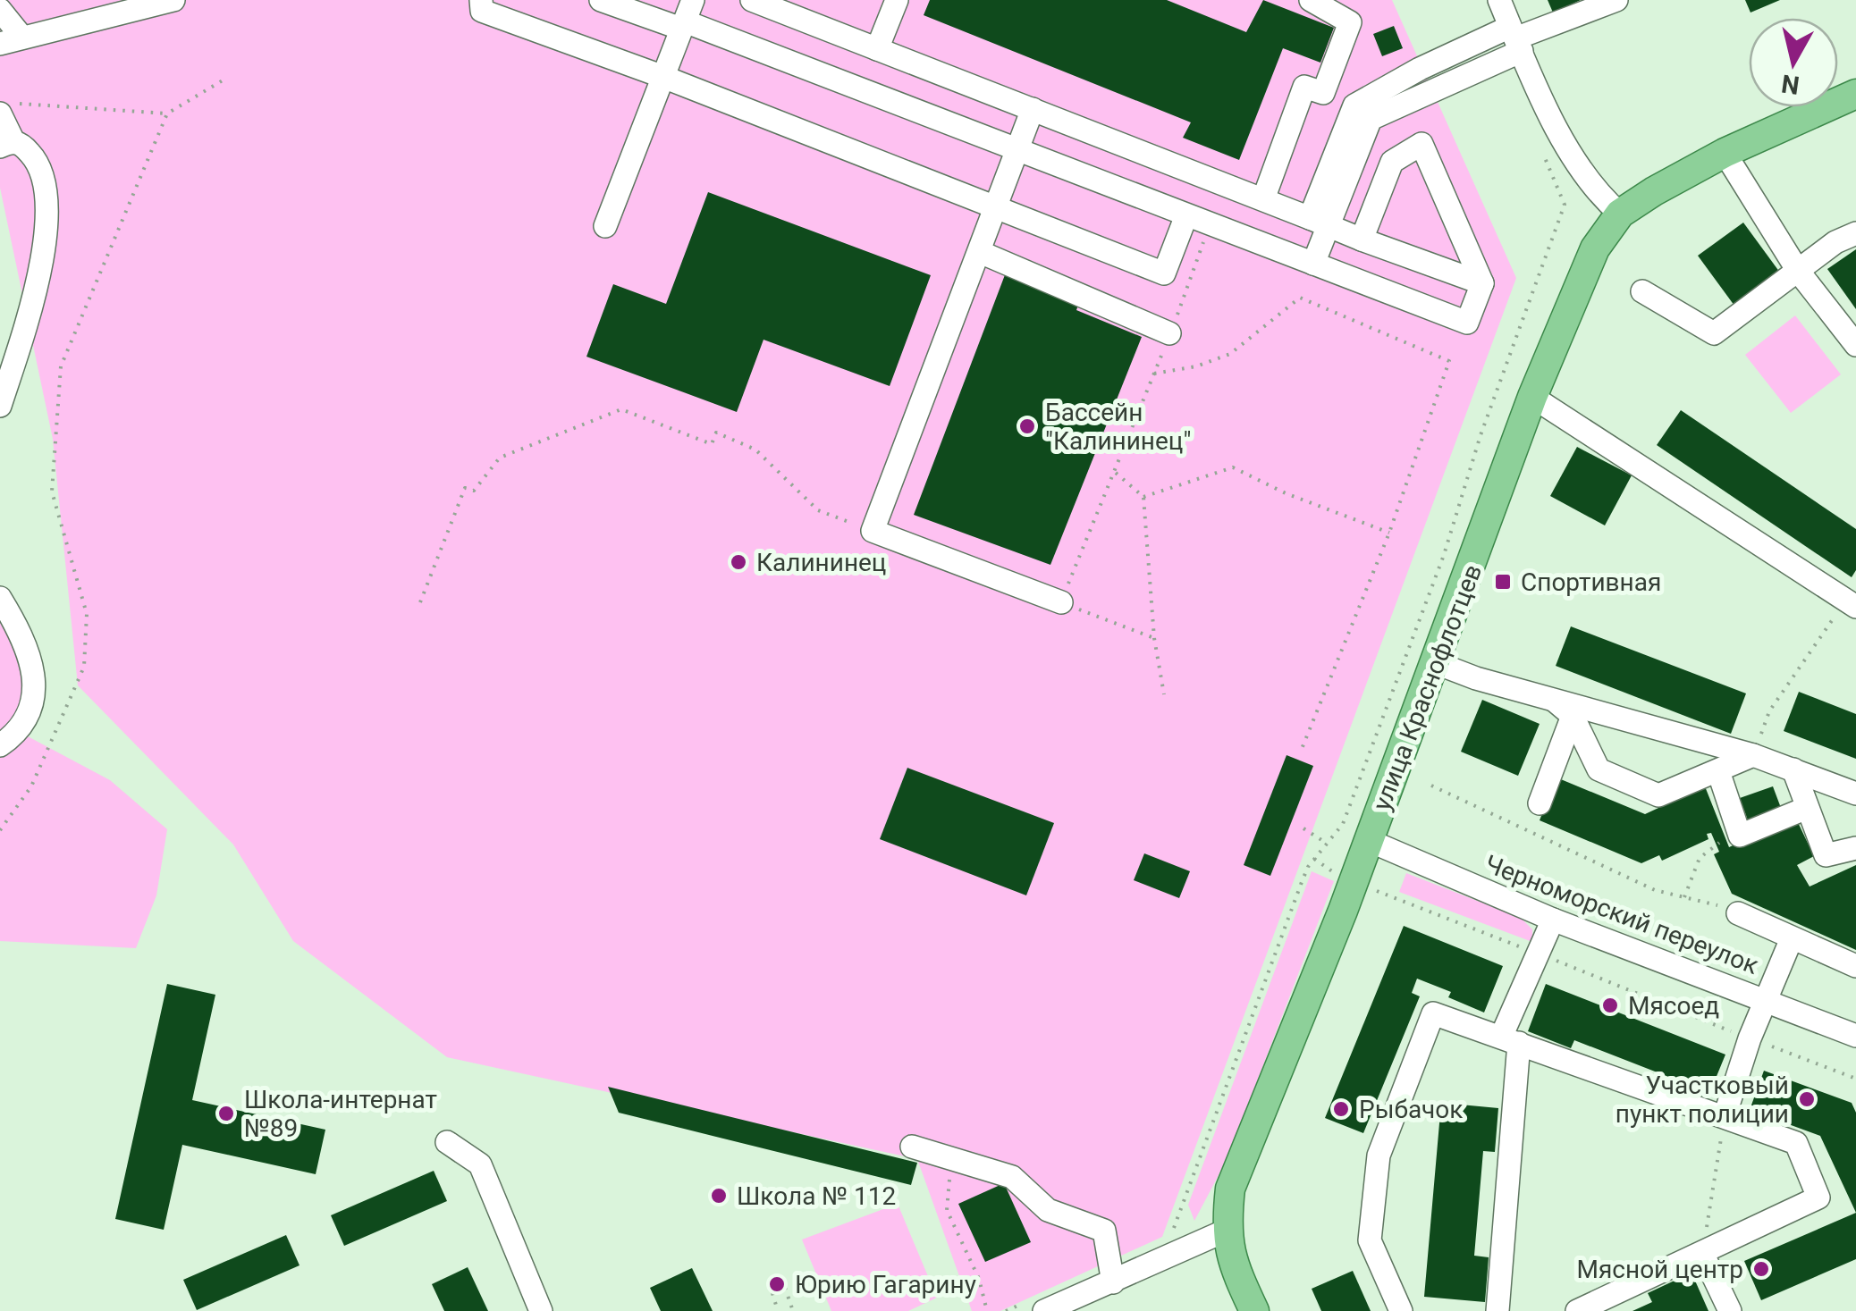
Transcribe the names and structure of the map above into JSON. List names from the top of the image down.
{
  "streets": {
    "main road": ["улица Краснофлотцев"],
    "street": ["Черноморский переулок"]
  },
  "crossings": [
    ["улица Краснофлотцев", "Черноморский переулок"]
  ],
  "places": {
    "other": [
      "Бассейн \"Калининец\"",
      "Калининец",
      "Мясоед",
      "Участковый пункт полиции",
      "Рыбачок",
      "Школа-интернат №89",
      "Школа № 112",
      "Мясной центр",
      "Юрию Гагарину"
    ],
    "transit": ["Спортивная"]
  },
  "north": "bottom"
}
